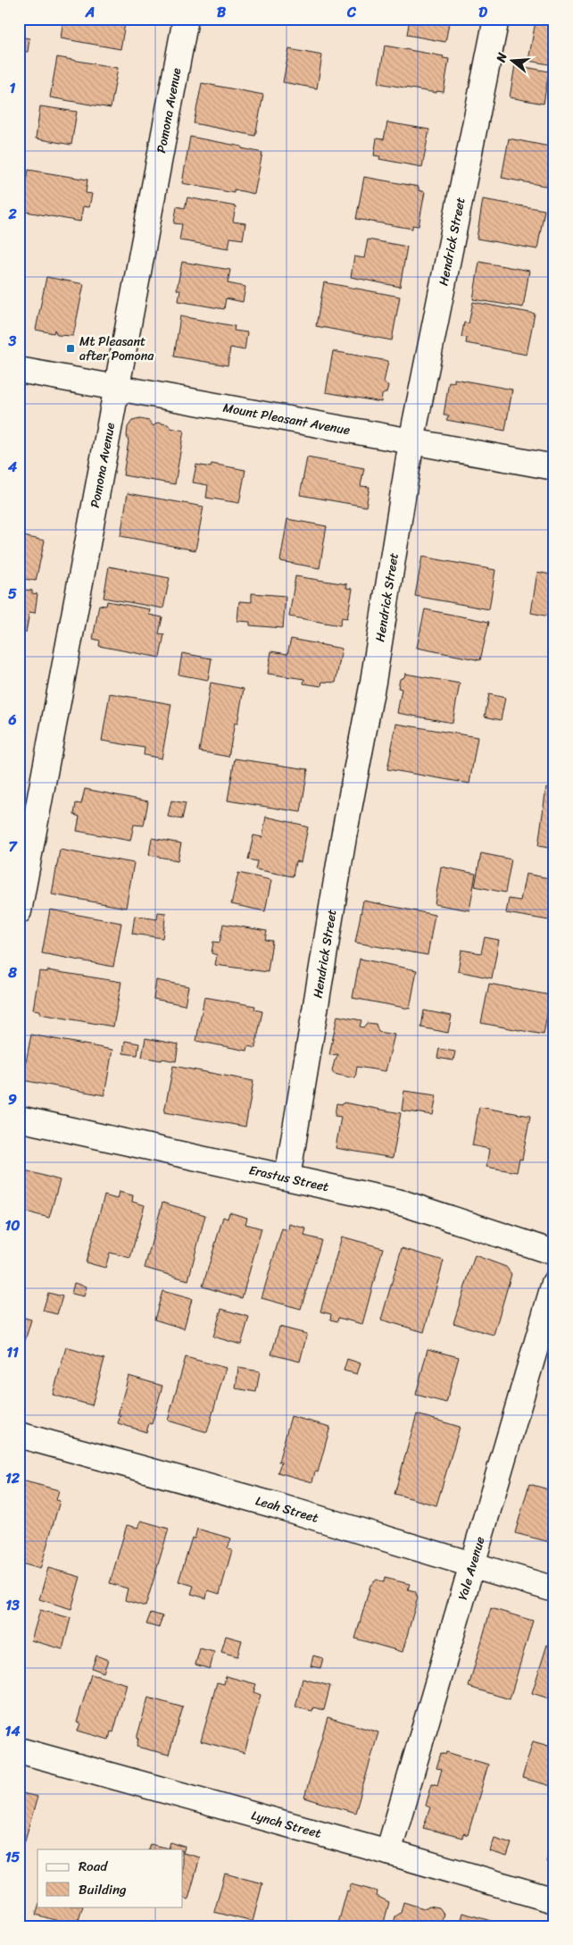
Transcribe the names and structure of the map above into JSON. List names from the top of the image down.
{
  "streets": {
    "street": [
      "Pomona Avenue",
      "Hendrick Street",
      "Mount Pleasant Avenue",
      "Erastus Street",
      "Leah Street",
      "Yale Avenue",
      "Lynch Street"
    ]
  },
  "crossings": [
    ["Pomona Avenue", "Mount Pleasant Avenue"],
    ["Hendrick Street", "Mount Pleasant Avenue"],
    ["Hendrick Street", "Erastus Street"],
    ["Leah Street", "Yale Avenue"],
    ["Yale Avenue", "Lynch Street"]
  ],
  "places": {
    "transit": ["Mt Pleasant after Pomona"]
  },
  "legend": ["Road", "Building"],
  "north": "left",
  "grid": {
    "columns": [
      "A",
      "B",
      "C",
      "D"
    ],
    "rows": [
      "1",
      "2",
      "3",
      "4",
      "5",
      "6",
      "7",
      "8",
      "9",
      "10",
      "11",
      "12",
      "13",
      "14",
      "15"
    ]
  }
}
